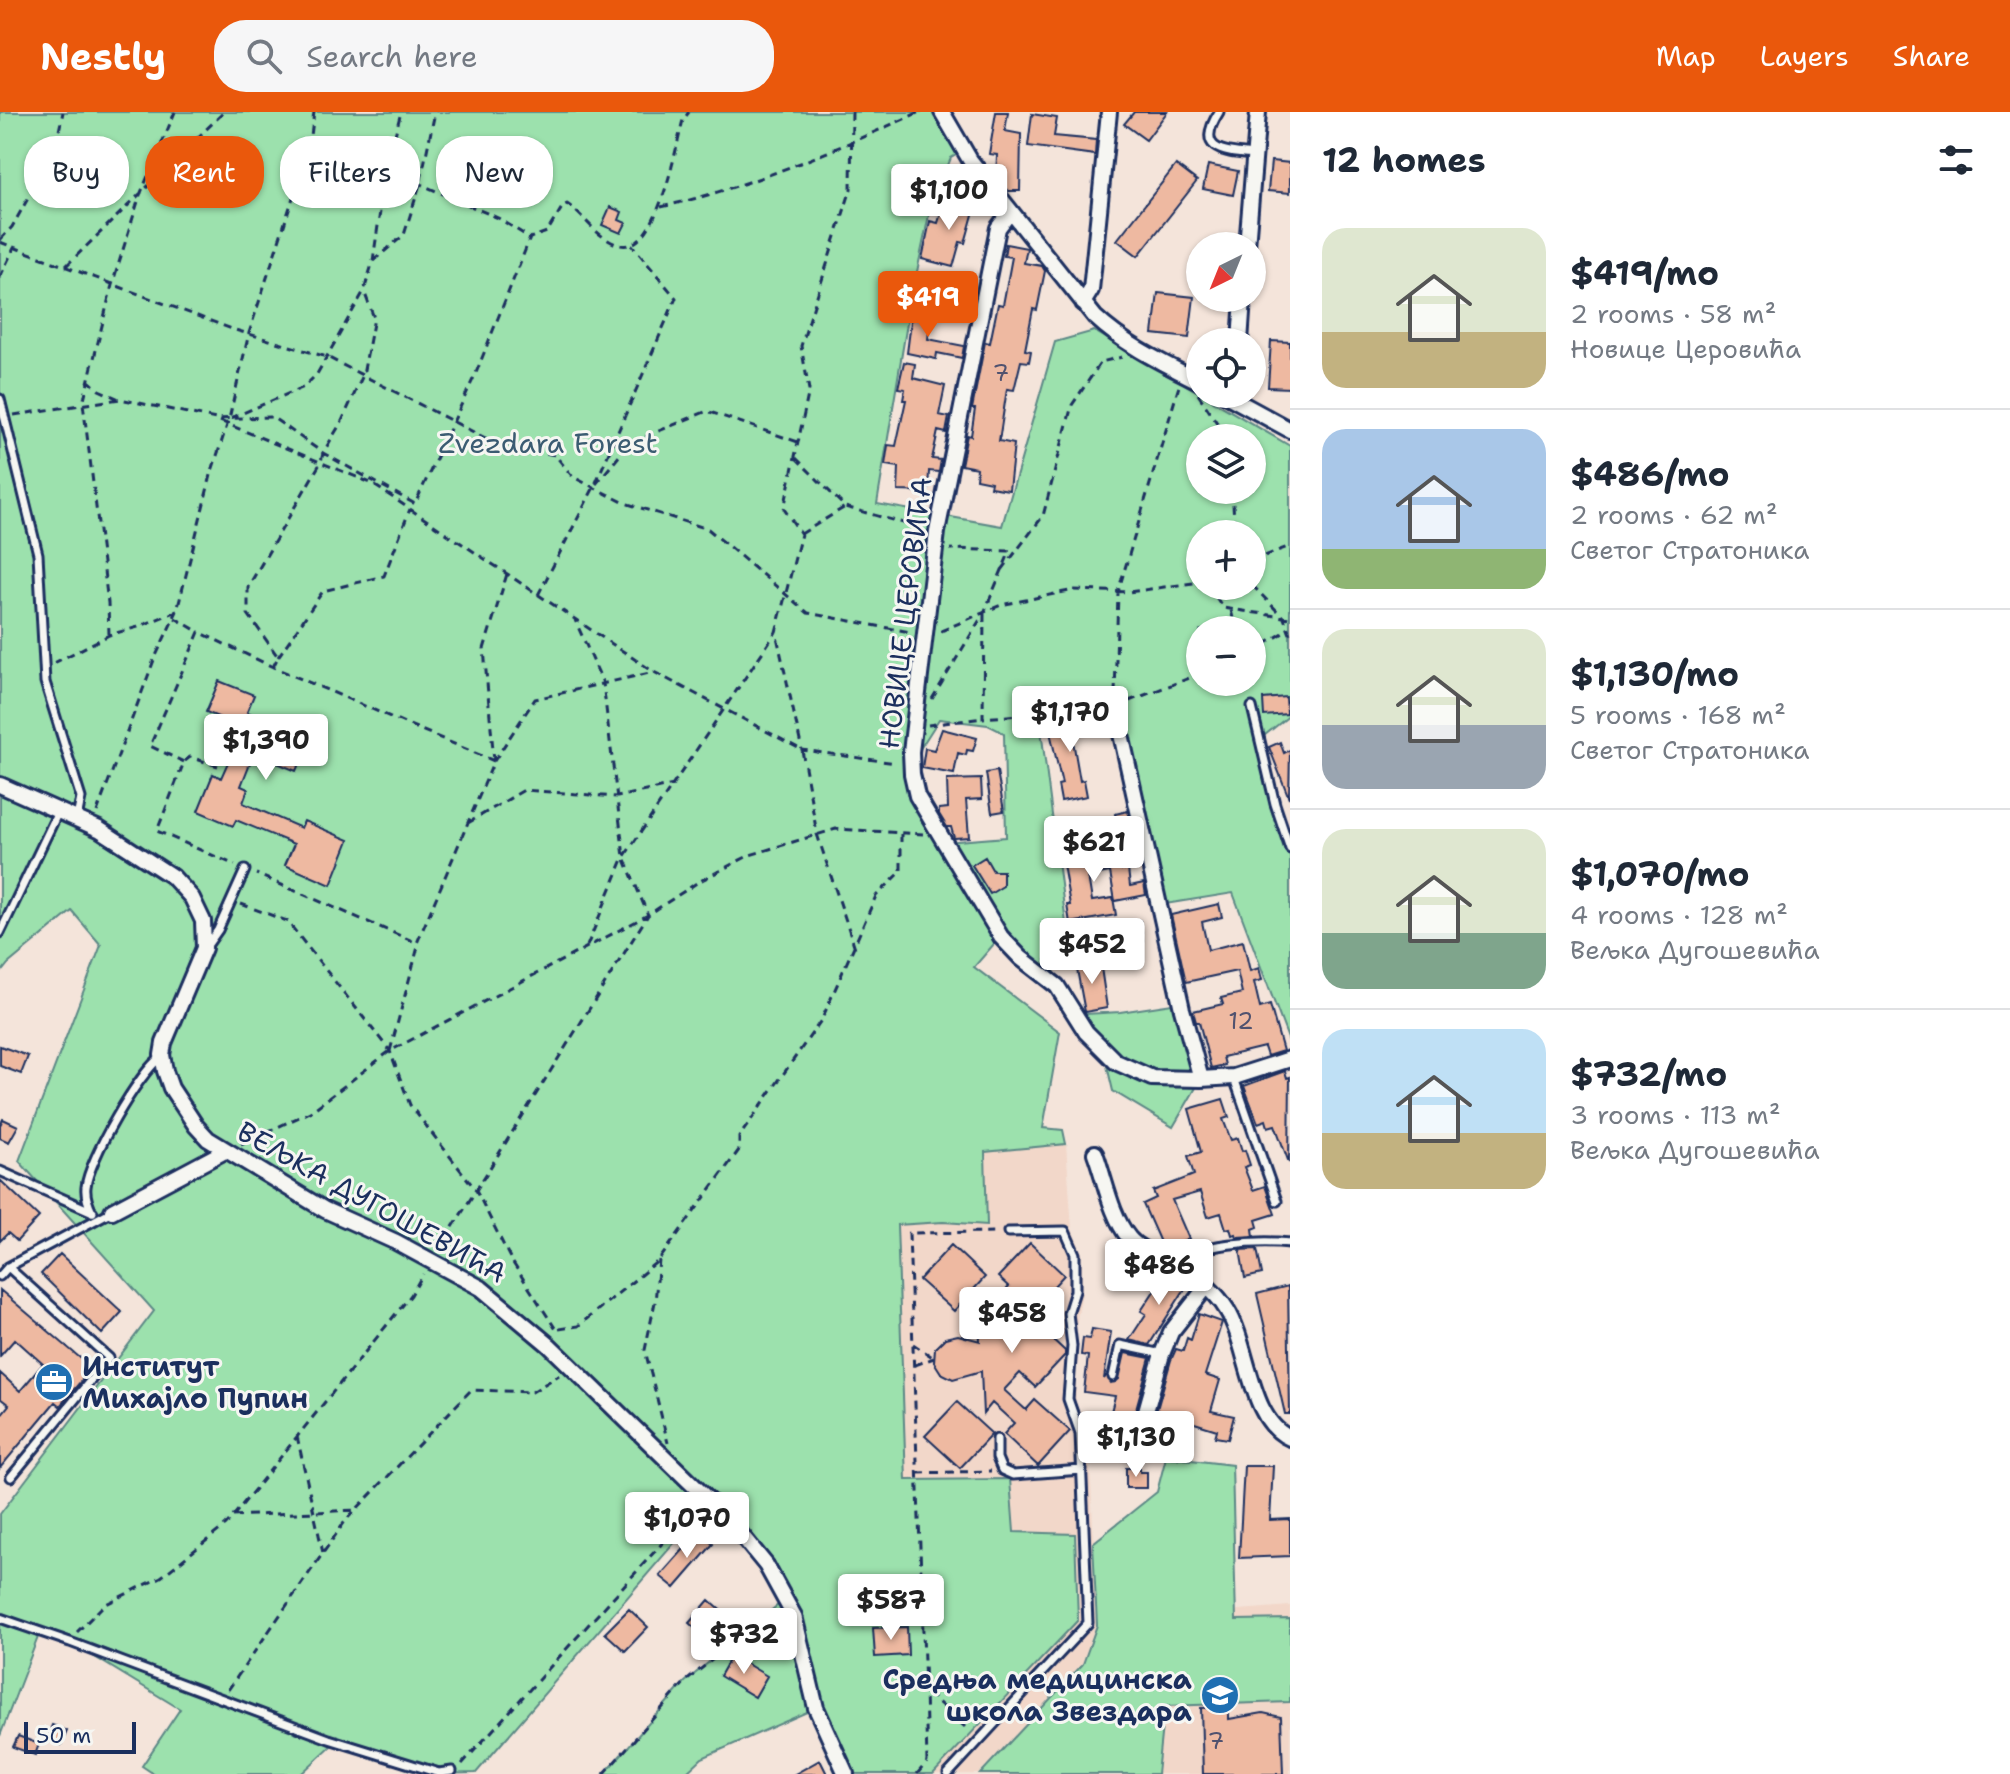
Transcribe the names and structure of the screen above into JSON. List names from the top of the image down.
{
  "streets": {
    "street": ["НОВИЦЕ ЦЕРОВИЋА", "ВЕЉКА ДУГОШЕВИЋА"]
  },
  "parks": ["Zvezdara Forest"],
  "places": {
    "office": ["Институт Михајло Пупин"],
    "school or university": ["Средња медицинска школа Звездара"]
  },
  "house_numbers": ["7", "12", "7"],
  "scale_bar": "50 m",
  "north": "bottom left",
  "page": {
    "header": "Nestly",
    "search": "Search here",
    "nav": ["Map", "Layers", "Share"],
    "heading": "12 homes",
    "chip": [
      "Buy",
      "Rent",
      "Filters",
      "New"
    ],
    "price": [
      "$1,100",
      "$419",
      "$1,170",
      "$1,390",
      "$621",
      "$452",
      "$486",
      "$458",
      "$1,130",
      "$1,070",
      "$587",
      "$732"
    ],
    "list": [
      {
        "name": "$419/mo",
        "note": "2 rooms · 58 m² · Новице Церовића"
      },
      {
        "name": "$486/mo",
        "note": "2 rooms · 62 m² · Светог Стратоника"
      },
      {
        "name": "$1,130/mo",
        "note": "5 rooms · 168 m² · Светог Стратоника"
      },
      {
        "name": "$1,070/mo",
        "note": "4 rooms · 128 m² · Вељка Дугошевића"
      },
      {
        "name": "$732/mo",
        "note": "3 rooms · 113 m² · Вељка Дугошевића"
      }
    ],
    "map_buttons": ["+", "−"],
    "scale": "50 m"
  }
}
